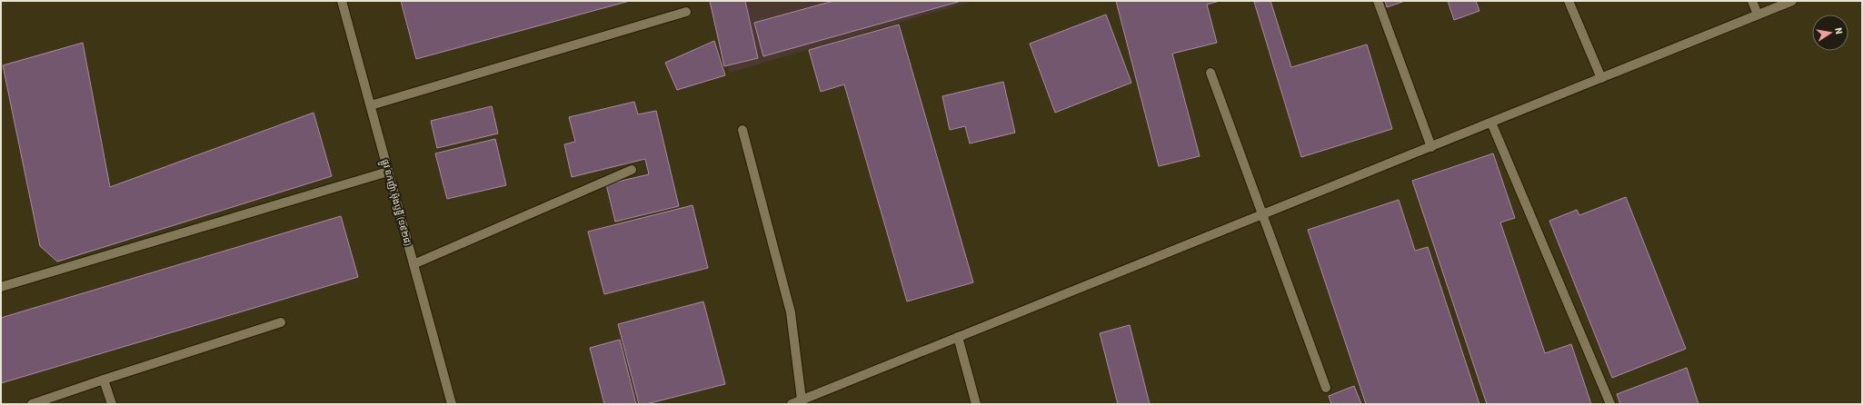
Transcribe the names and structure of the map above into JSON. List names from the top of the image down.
{
  "streets": {
    "street": ["ផ្លូវ ឧកញ៉ា ម៉ុងឫទ្ធី (១៩២៨)"]
  },
  "north": "right"
}
